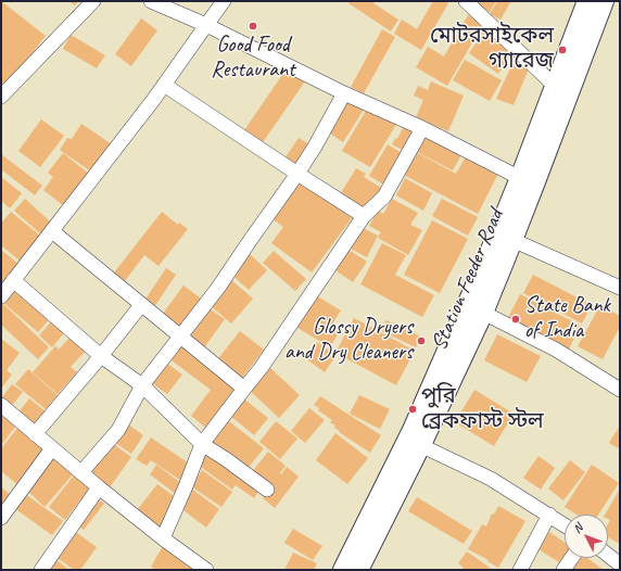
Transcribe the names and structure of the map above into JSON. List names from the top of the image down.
{
  "streets": {
    "street": ["Station Feeder Road"]
  },
  "places": [
    "Good Food Restaurant",
    "মোটরসাইকেল গ্যারেজ",
    "State Bank of India",
    "Glossy Dryers and Dry Cleaners",
    "পুরি ব্রেকফাস্ট স্টল"
  ],
  "north": "top left"
}
